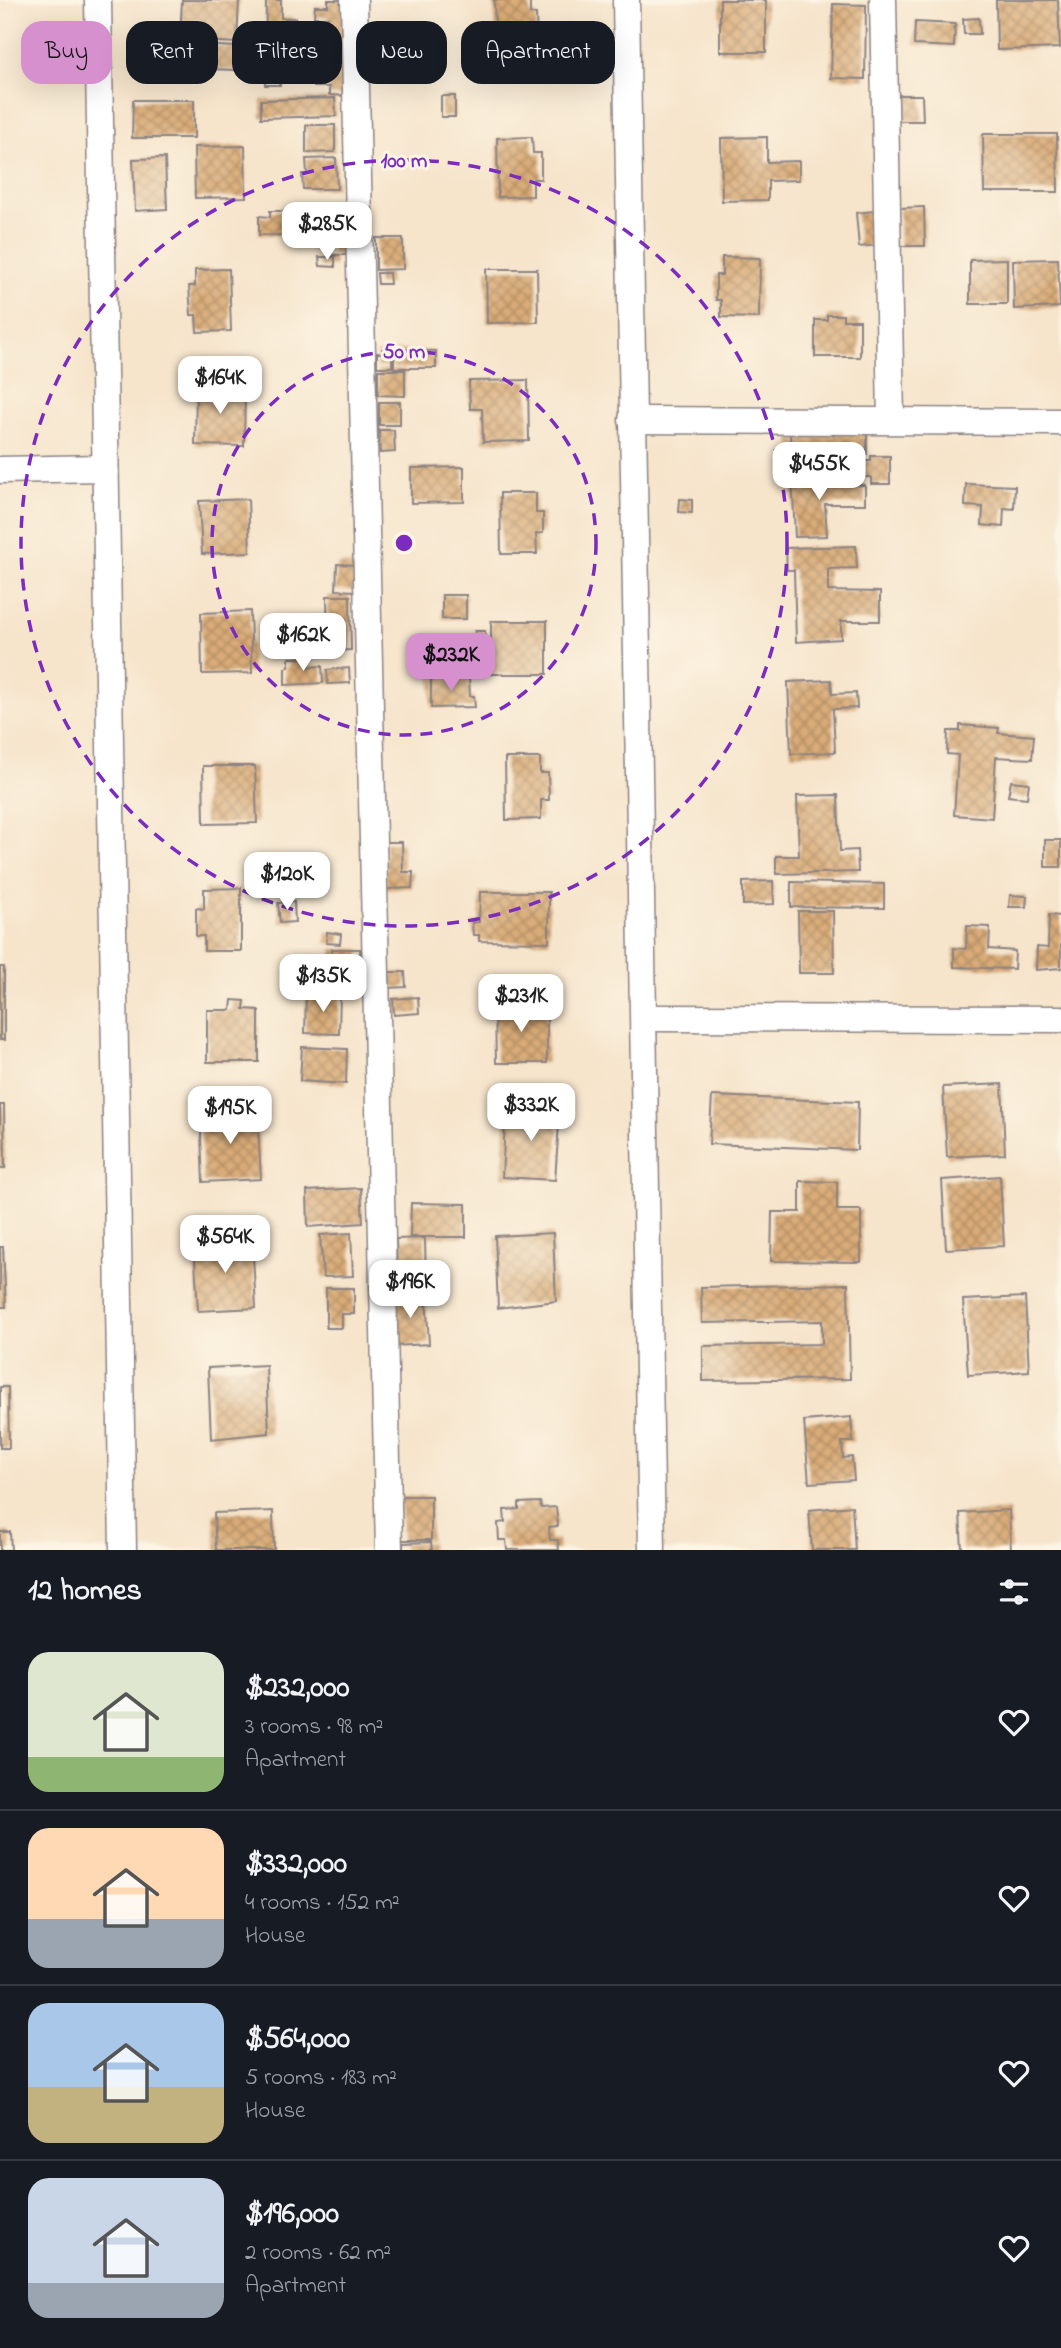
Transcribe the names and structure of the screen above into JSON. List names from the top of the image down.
{
  "page": {
    "chip": [
      "Buy",
      "Rent",
      "Filters",
      "New",
      "Apartment"
    ],
    "price": [
      "$285K",
      "$164K",
      "$455K",
      "$162K",
      "$232K",
      "$120K",
      "$135K",
      "$231K",
      "$332K",
      "$195K",
      "$564K",
      "$196K"
    ],
    "heading": "12 homes",
    "list": [
      {
        "name": "$232,000",
        "note": "3 rooms · 98 m² · Apartment"
      },
      {
        "name": "$332,000",
        "note": "4 rooms · 152 m² · House"
      },
      {
        "name": "$564,000",
        "note": "5 rooms · 183 m² · House"
      },
      {
        "name": "$196,000",
        "note": "2 rooms · 62 m² · Apartment"
      }
    ]
  },
  "rings": ["100 m", "50 m"]
}
